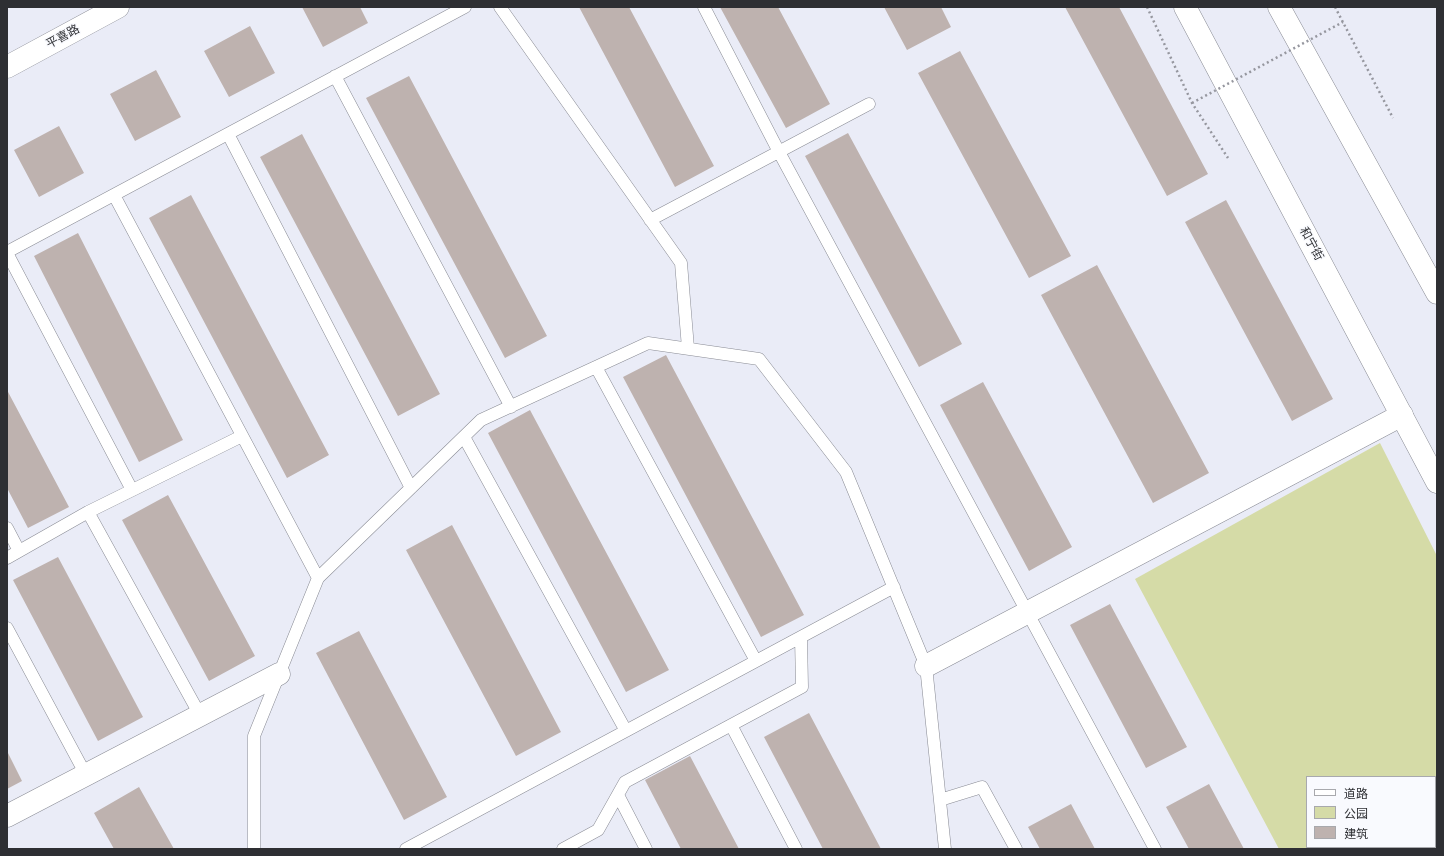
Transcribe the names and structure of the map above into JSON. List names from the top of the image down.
{
  "streets": {
    "street": ["平喜路", "和宁街"]
  },
  "legend": ["道路", "公园", "建筑"]
}
